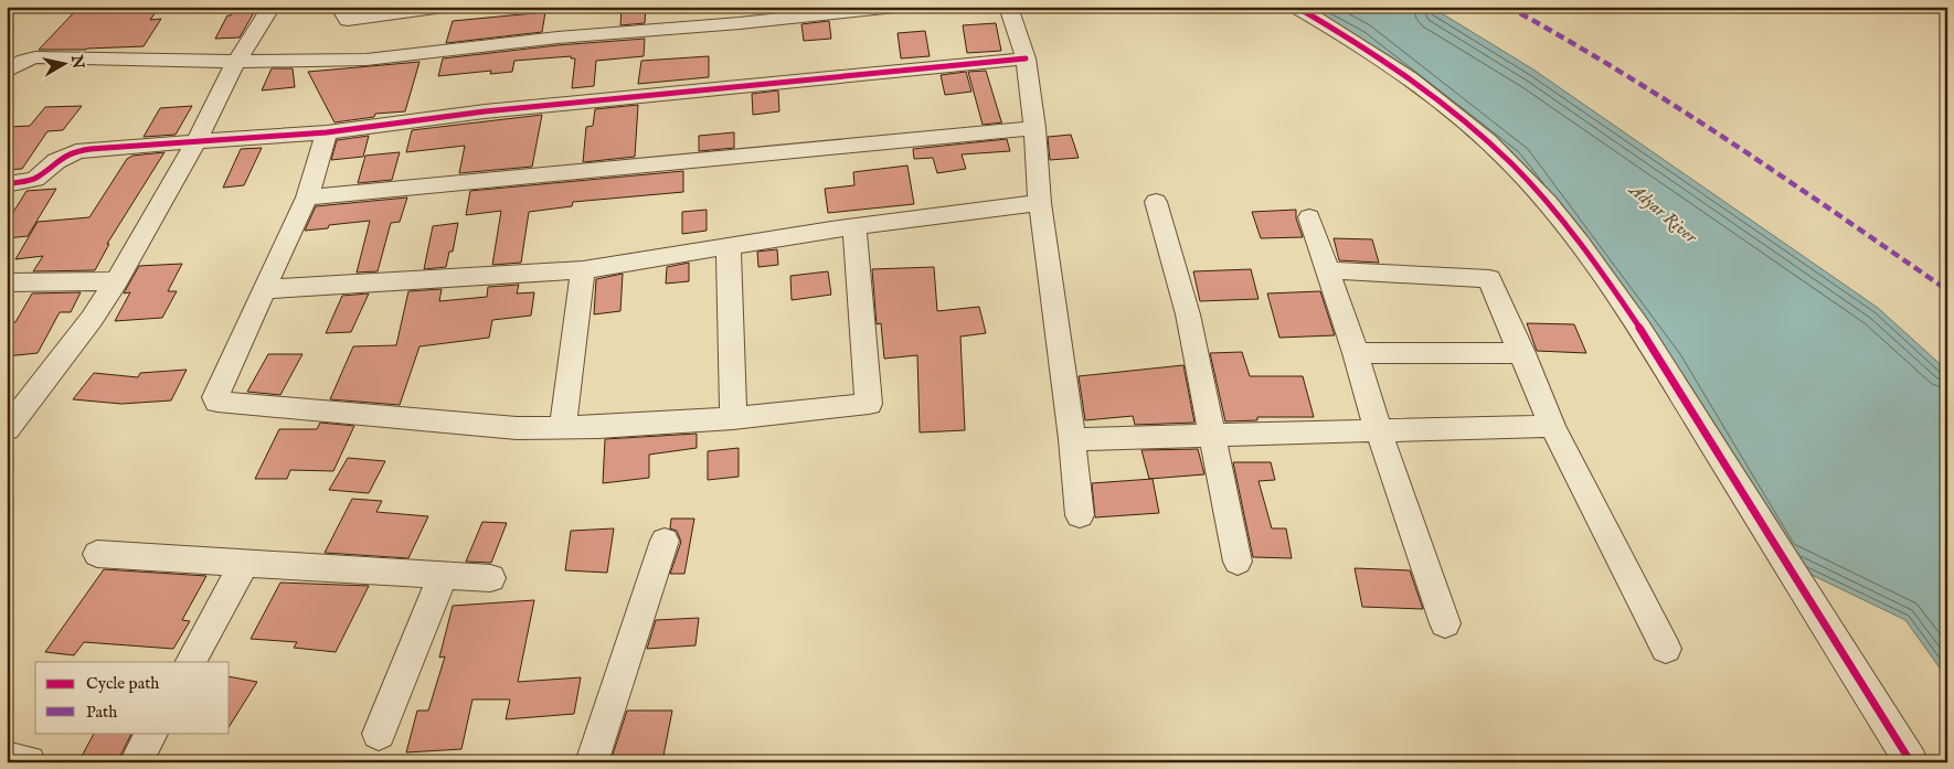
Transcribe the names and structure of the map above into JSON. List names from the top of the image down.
{
  "water": ["Adyar River"],
  "legend": ["Cycle path", "Path"],
  "north": "right"
}
